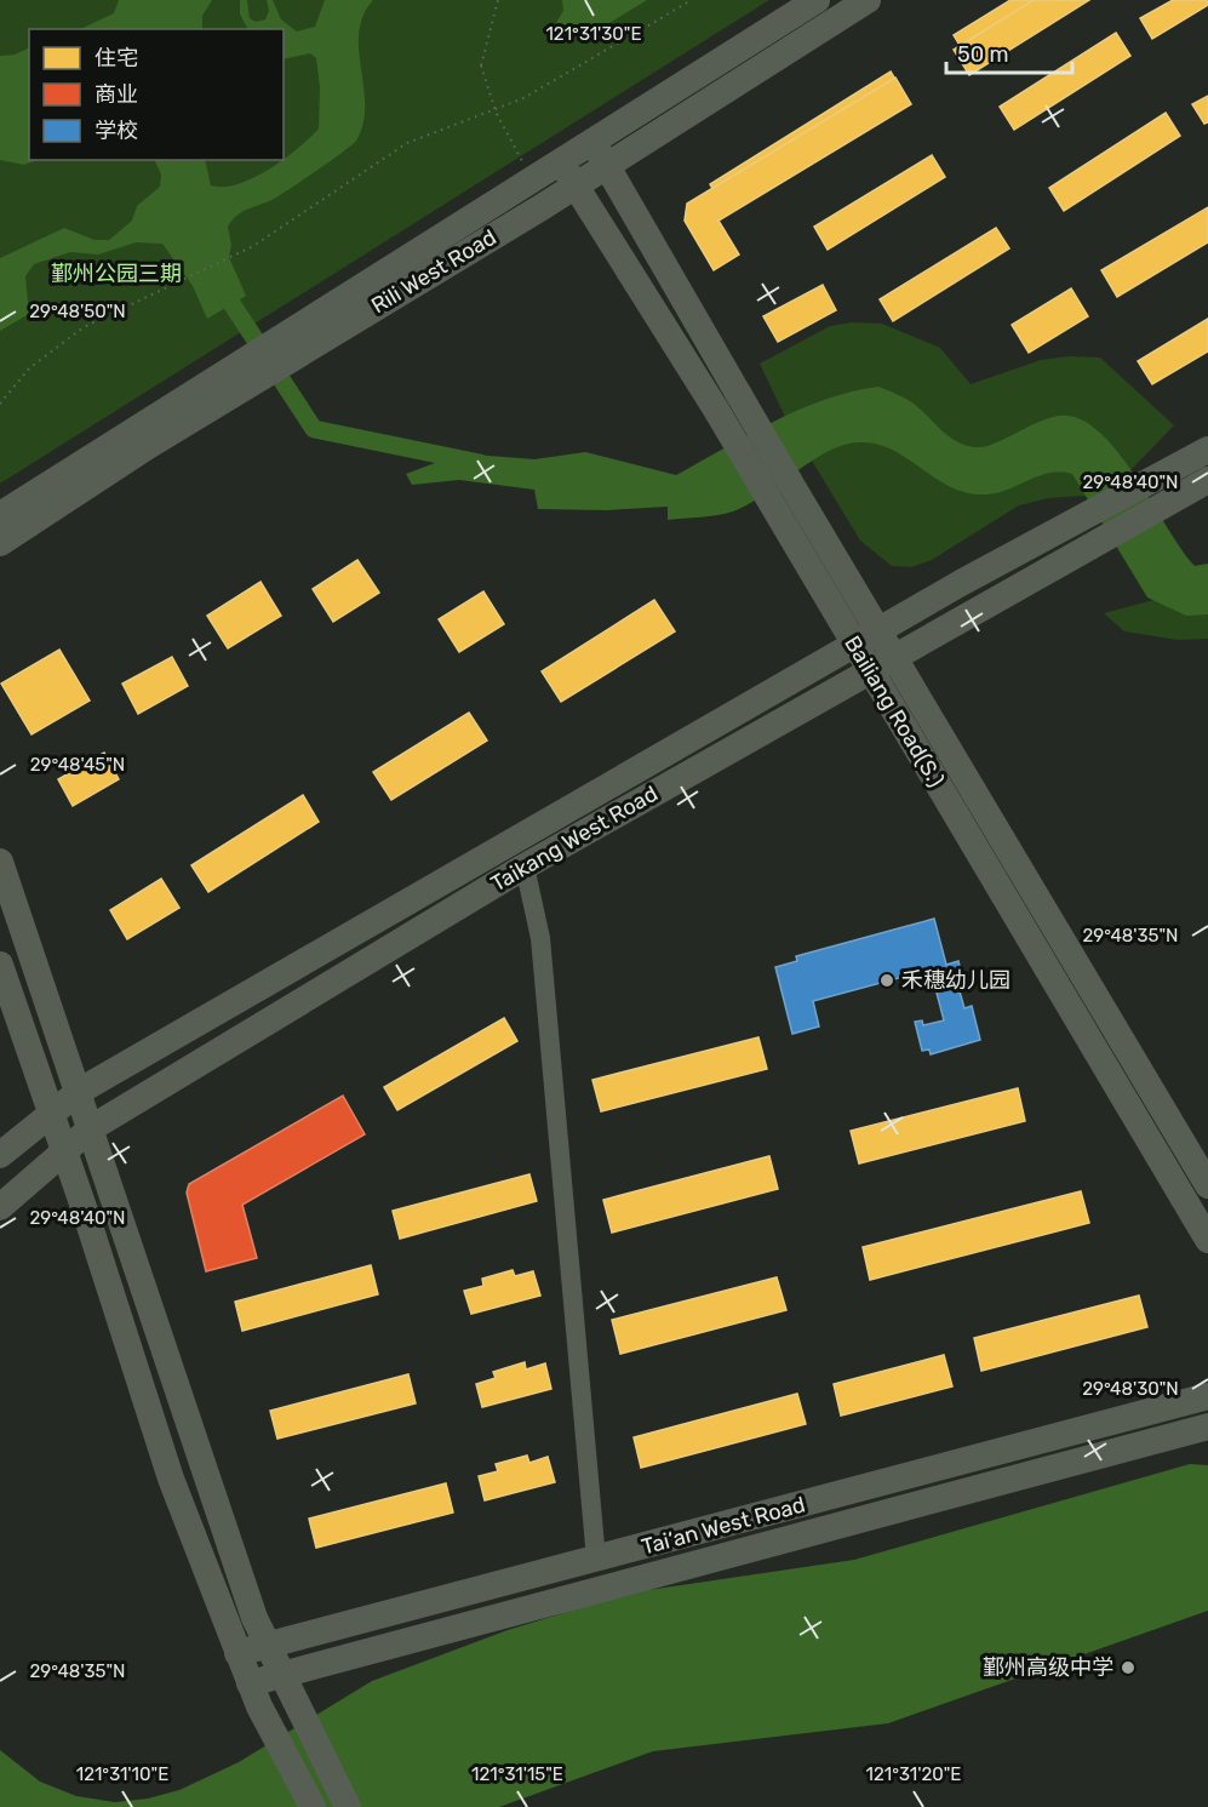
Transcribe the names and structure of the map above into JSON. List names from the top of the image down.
{
  "streets": {
    "main road": [
      "Rili West Road",
      "Bailiang Road(S.)",
      "Taikang West Road",
      "Tai‘an West Road"
    ]
  },
  "crossings": [
    ["Rili West Road", "Bailiang Road(S.)"],
    ["Bailiang Road(S.)", "Taikang West Road"]
  ],
  "parks": ["鄞州公园三期"],
  "places": ["禾穗幼儿园", "鄞州高级中学"],
  "legend": ["住宅", "商业", "学校"],
  "scale_bar": "50 m",
  "coordinates": [
    "121°31'30\"E",
    "29°48'50\"N",
    "29°48'40\"N",
    "29°48'45\"N",
    "29°48'35\"N",
    "29°48'30\"N",
    "121°31'10\"E",
    "121°31'15\"E",
    "121°31'20\"E"
  ]
}
